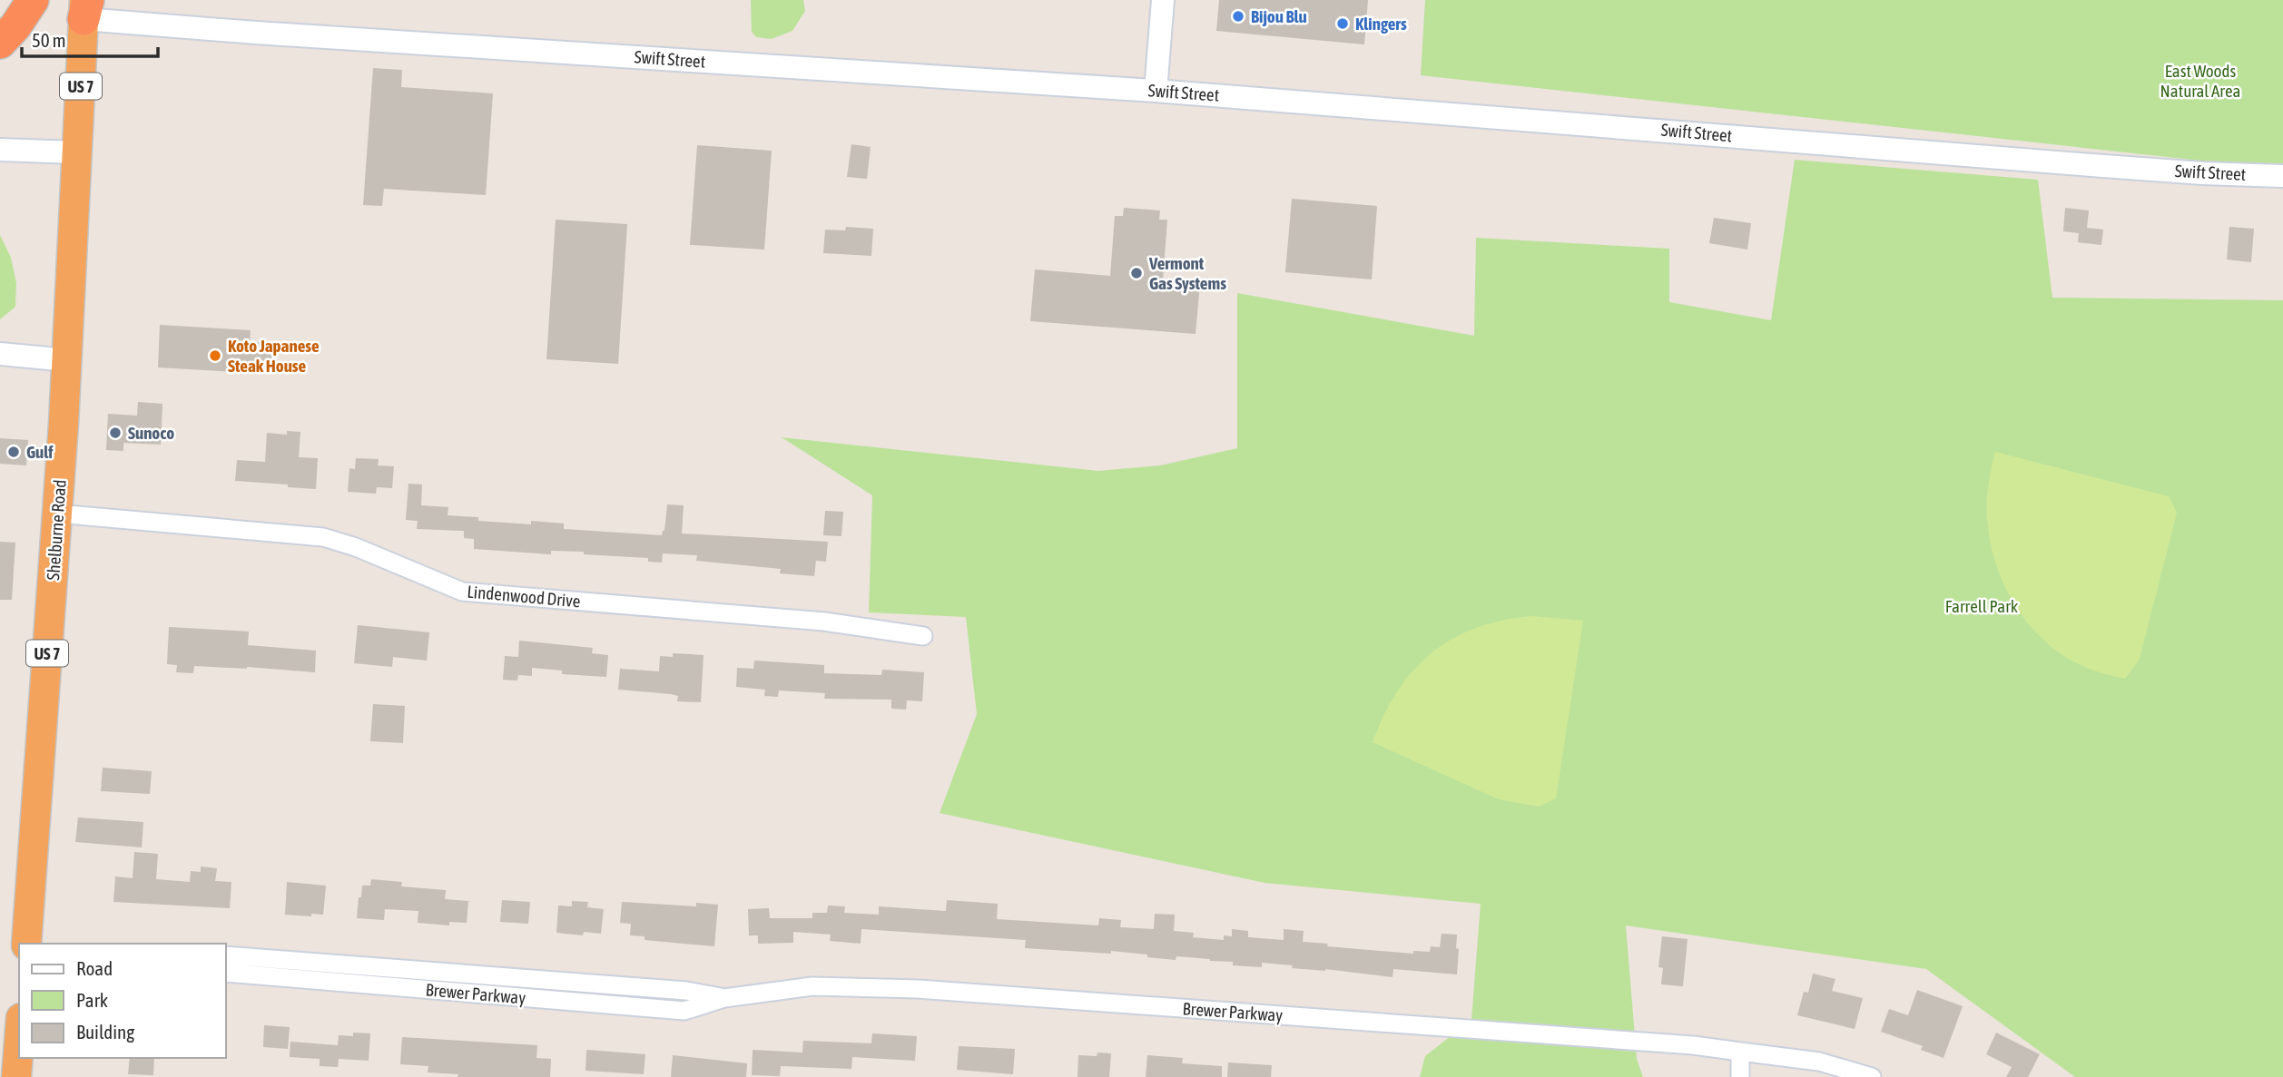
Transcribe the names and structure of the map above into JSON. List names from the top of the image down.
{
  "streets": {
    "highway": ["US 7", "Shelburne Road"],
    "street": ["Swift Street", "Lindenwood Drive", "Brewer Parkway"]
  },
  "crossings": [
    ["Swift Street", "Shelburne Road"],
    ["Shelburne Road", "Lindenwood Drive"]
  ],
  "parks": ["East Woods Natural Area", "Farrell Park"],
  "places": [
    "Bijou Blu",
    "Klingers",
    "Vermont Gas Systems",
    "Koto Japanese Steak House",
    "Sunoco",
    "Gulf"
  ],
  "legend": ["Road", "Park", "Building"],
  "scale_bar": "50 m"
}
